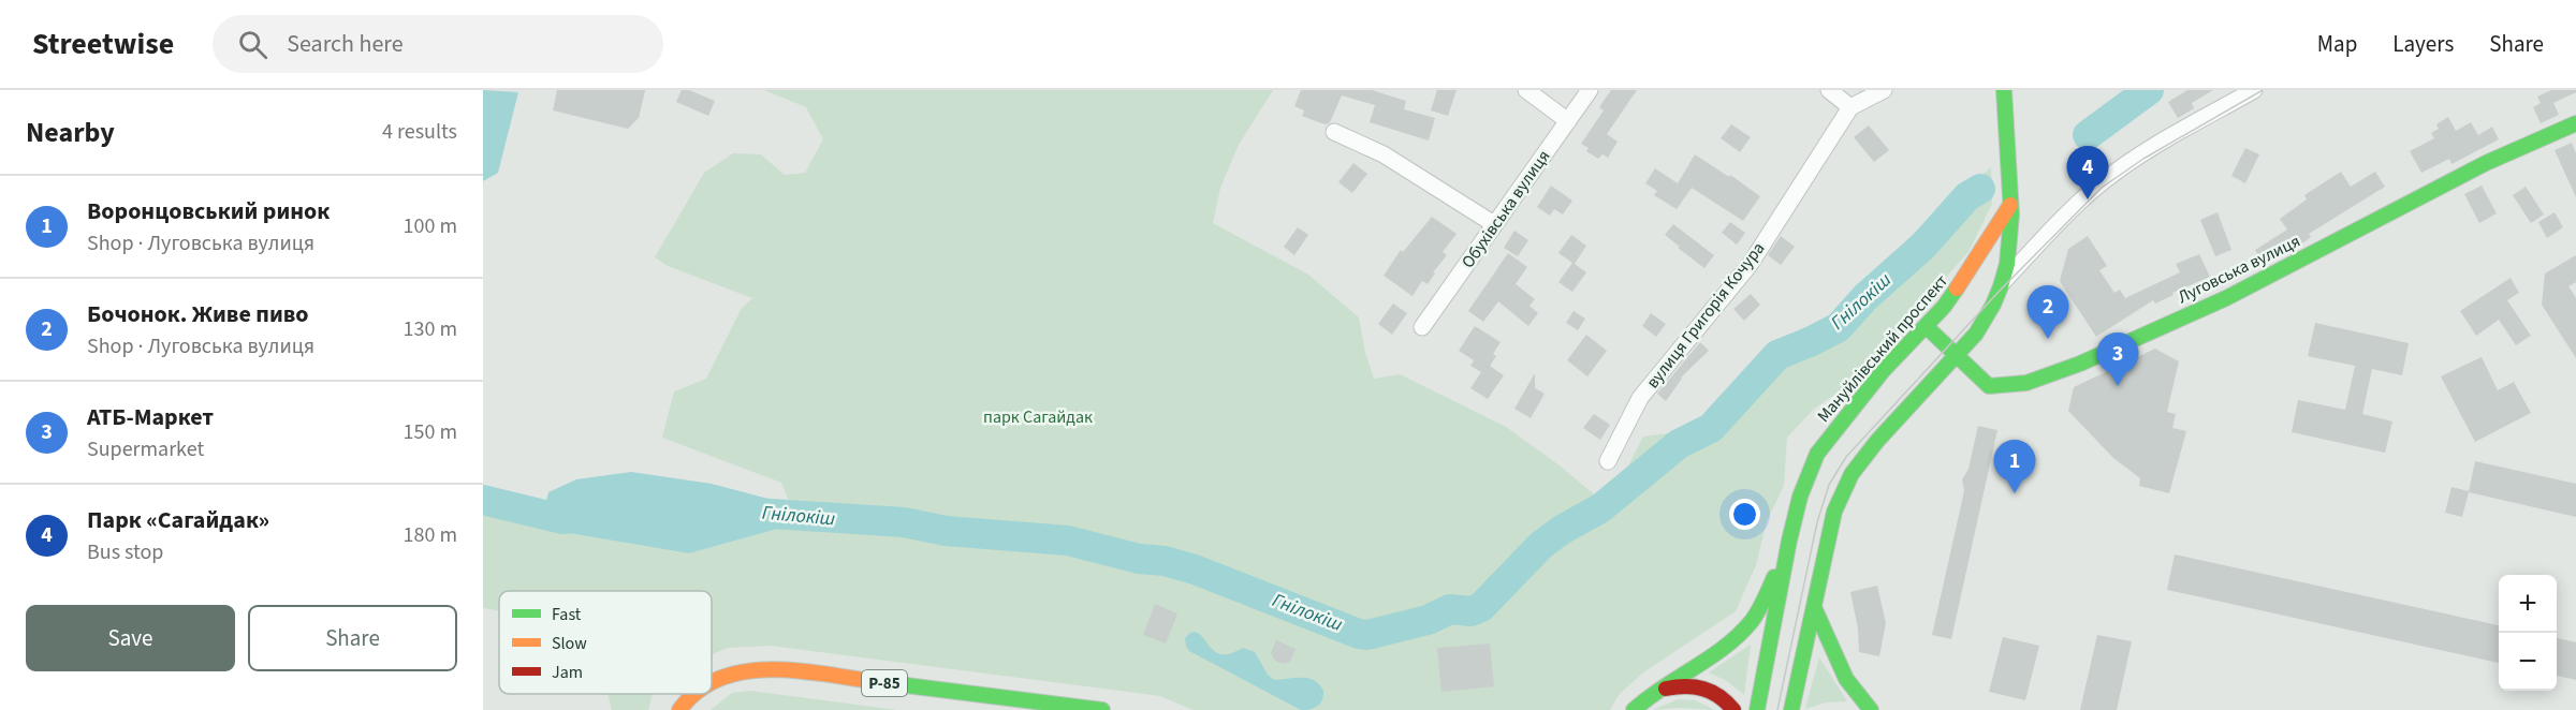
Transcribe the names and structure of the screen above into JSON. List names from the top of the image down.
{
  "streets": {
    "main road": ["Луговська вулиця", "Мануйлівський проспект", "Р-85"],
    "street": ["Обухівська вулиця", "вулиця Григорія Кочура"]
  },
  "crossings": [
    ["Луговська вулиця", "Мануйлівський проспект"]
  ],
  "water": ["Гнілокіш"],
  "parks": ["парк Сагайдак"],
  "legend": ["Fast", "Slow", "Jam"],
  "page": {
    "header": "Streetwise",
    "search": "Search here",
    "nav": ["Map", "Layers", "Share"],
    "heading": ["Nearby", "4 results"],
    "pins": [
      "4",
      "2",
      "3",
      "1"
    ],
    "list": [
      {
        "mark": "1",
        "name": "Воронцовський ринок",
        "note": "Shop · Луговська вулиця",
        "value": "100 m"
      },
      {
        "mark": "2",
        "name": "Бочонок. Живе пиво",
        "note": "Shop · Луговська вулиця",
        "value": "130 m"
      },
      {
        "mark": "3",
        "name": "АТБ-Маркет",
        "note": "Supermarket",
        "value": "150 m"
      },
      {
        "mark": "4",
        "name": "Парк «Сагайдак»",
        "note": "Bus stop",
        "value": "180 m"
      }
    ],
    "map_buttons": ["+", "−"],
    "buttons": ["Save", "Share"]
  }
}
